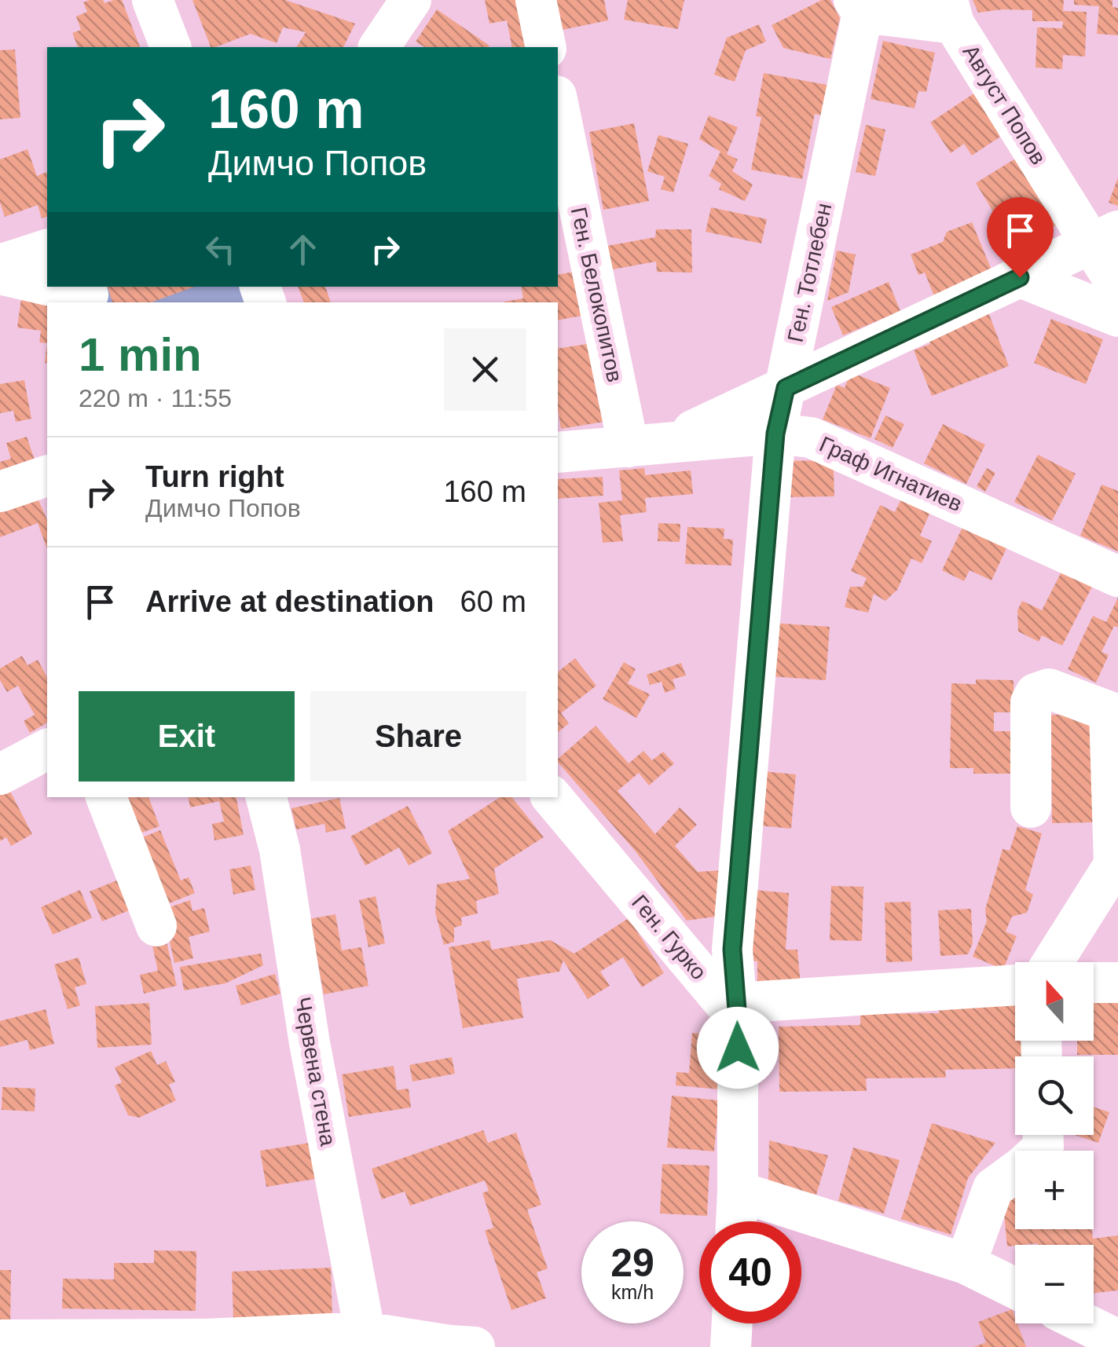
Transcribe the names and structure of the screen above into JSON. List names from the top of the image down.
{
  "streets": {
    "street": [
      "Август Попов",
      "Ген. Тотлебен",
      "Ген. Белокопитов",
      "Граф Игнатиев",
      "Ген. Гурко",
      "Червена стена"
    ]
  },
  "crossings": [
    ["Ген. Тотлебен", "Граф Игнатиев"],
    ["Ген. Тотлебен", "Ген. Гурко"],
    ["Ген. Белокопитов", "Граф Игнатиев"]
  ],
  "north": "top",
  "page": {
    "turn": ["160 m", "Димчо Попов"],
    "heading": ["1 min", "220 m · 11:55"],
    "list": [
      {
        "name": "Turn right",
        "note": "Димчо Попов",
        "value": "160 m"
      },
      {
        "name": "Arrive at destination",
        "value": "60 m"
      }
    ],
    "buttons": ["Exit", "Share"],
    "map_buttons": ["+", "−"],
    "speed": "29 km/h",
    "limit": "40"
  }
}
